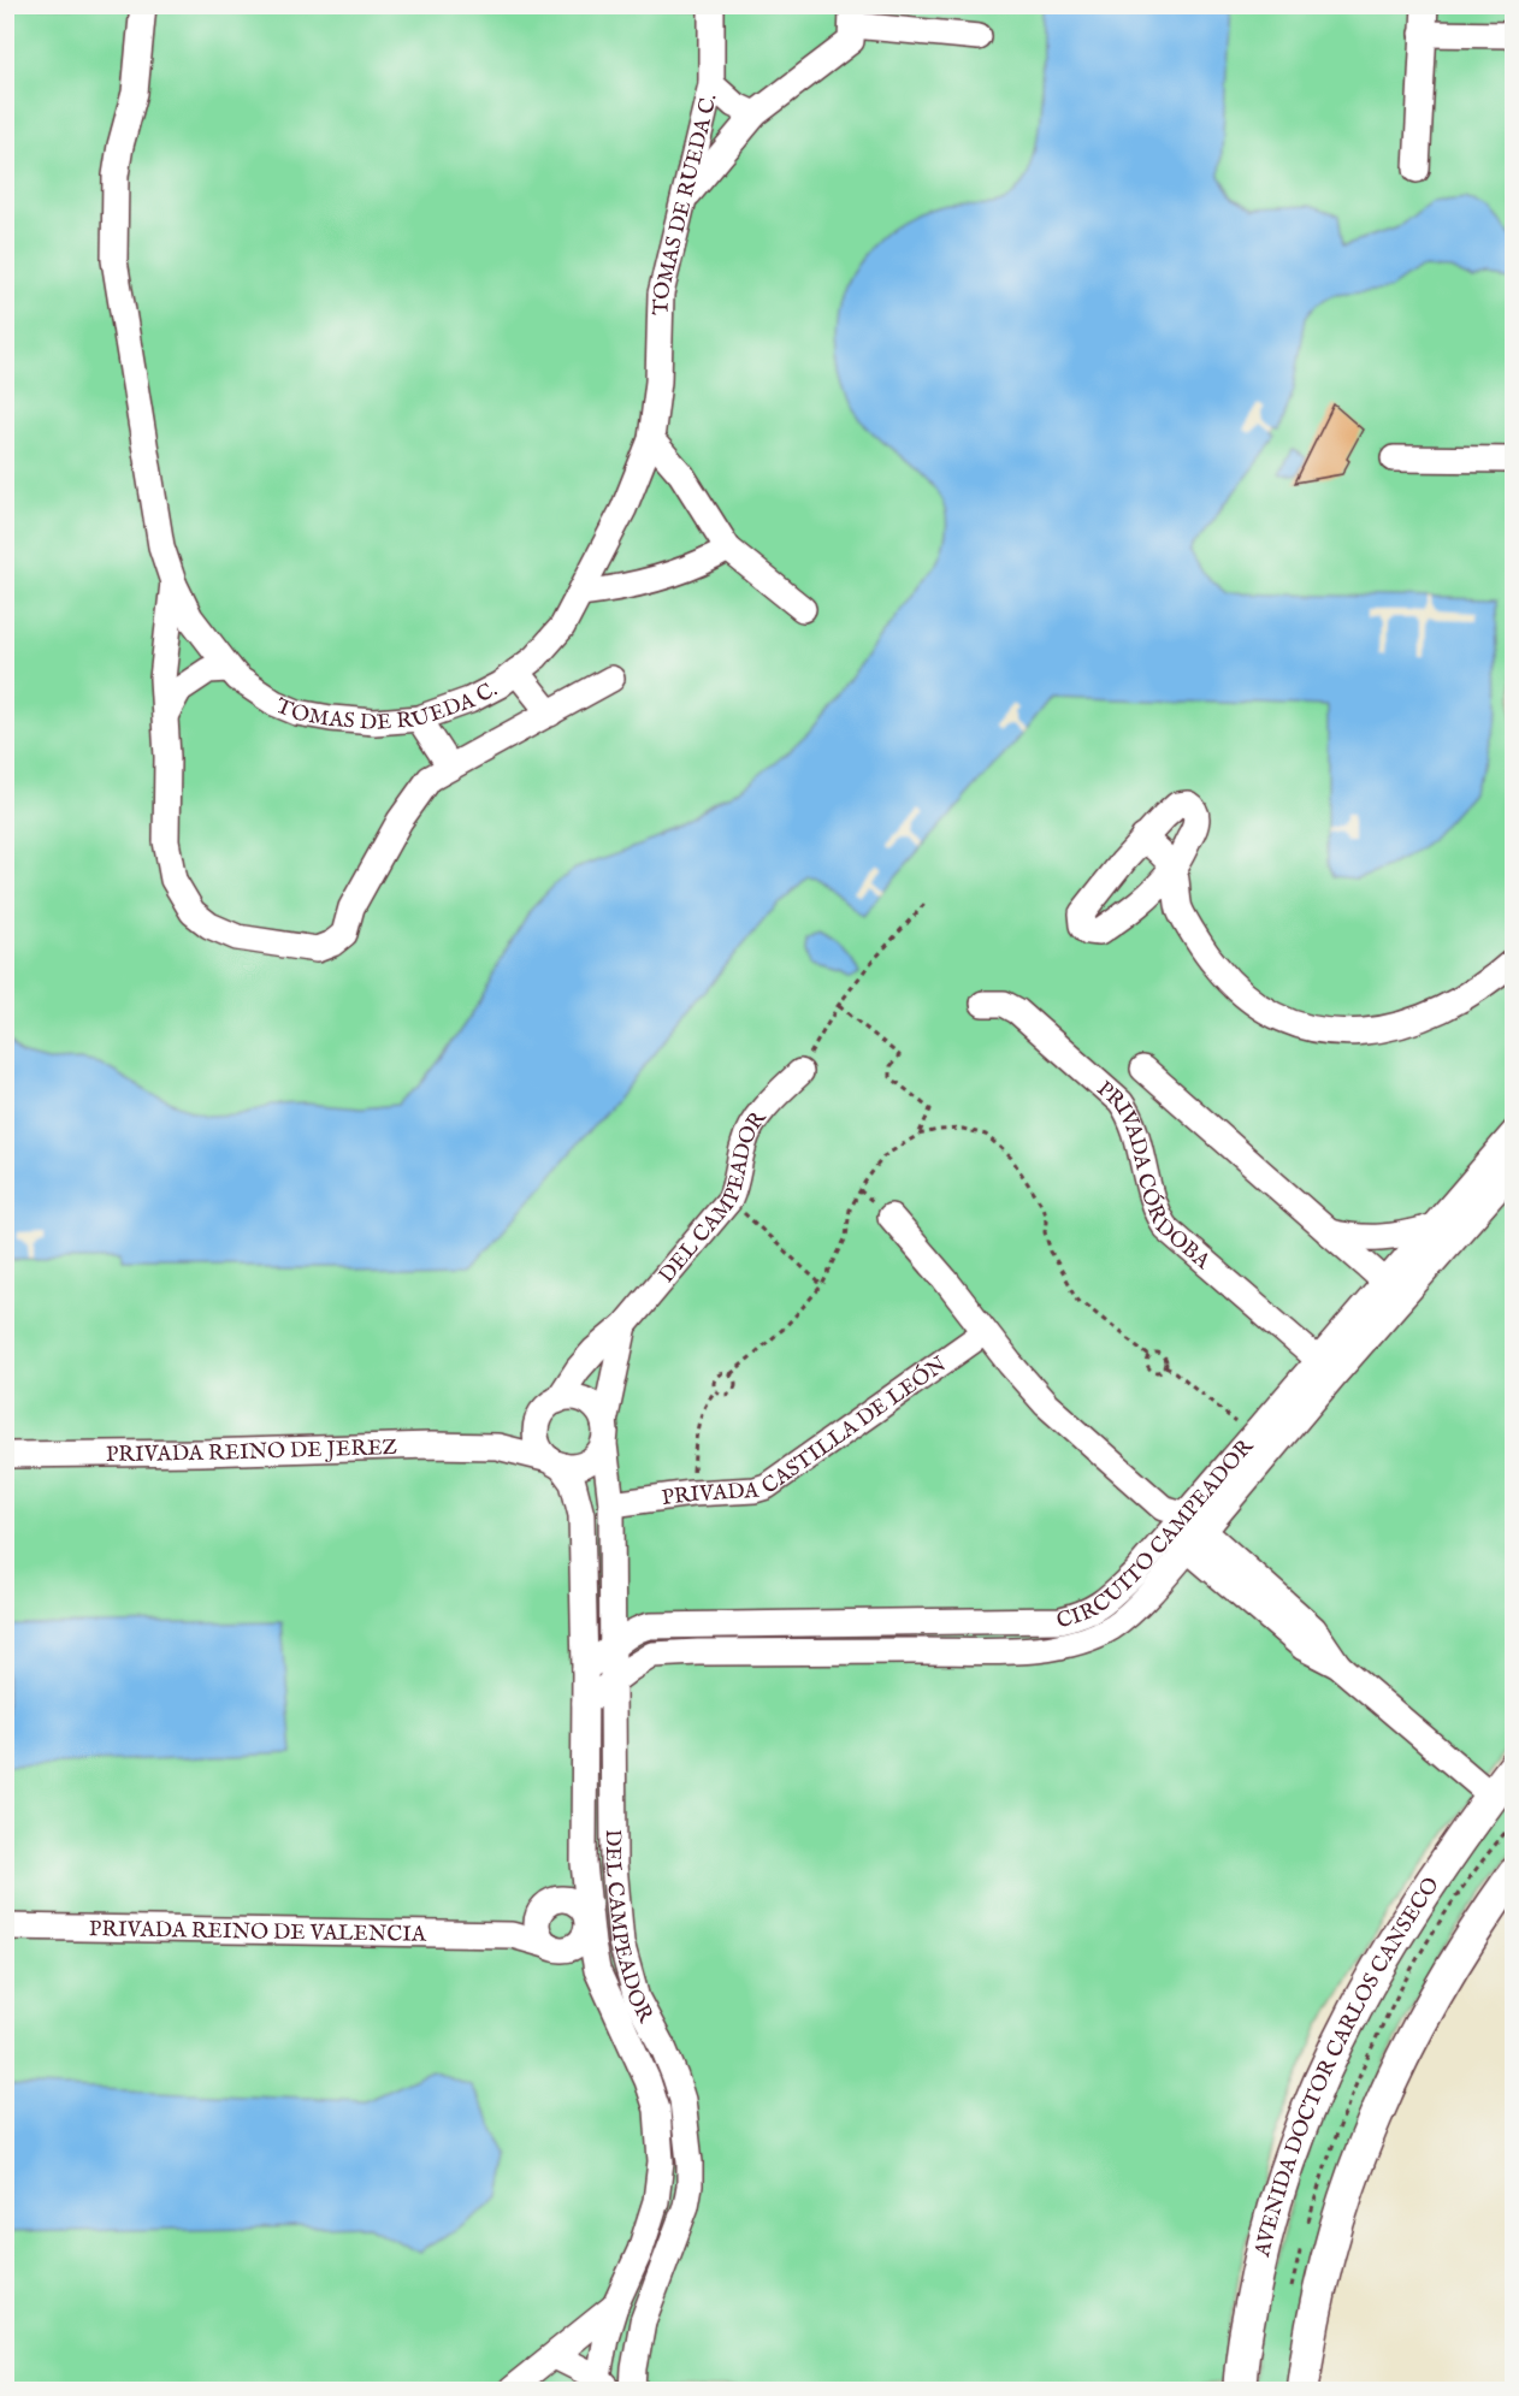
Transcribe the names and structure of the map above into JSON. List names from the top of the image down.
{
  "streets": {
    "main road": ["AVENIDA DOCTOR CARLOS CANSECO"],
    "street": [
      "TOMAS DE RUEDA C.",
      "PRIVADA CÓRDOBA",
      "DEL CAMPEADOR",
      "PRIVADA CASTILLA DE LEÓN",
      "PRIVADA REINO DE JEREZ",
      "CIRCUITO CAMPEADOR",
      "PRIVADA REINO DE VALENCIA"
    ]
  },
  "crossings": [
    ["PRIVADA CÓRDOBA", "CIRCUITO CAMPEADOR"],
    ["DEL CAMPEADOR", "PRIVADA CASTILLA DE LEÓN"],
    ["DEL CAMPEADOR", "PRIVADA REINO DE JEREZ"],
    ["DEL CAMPEADOR", "CIRCUITO CAMPEADOR"],
    ["DEL CAMPEADOR", "PRIVADA REINO DE VALENCIA"]
  ]
}
